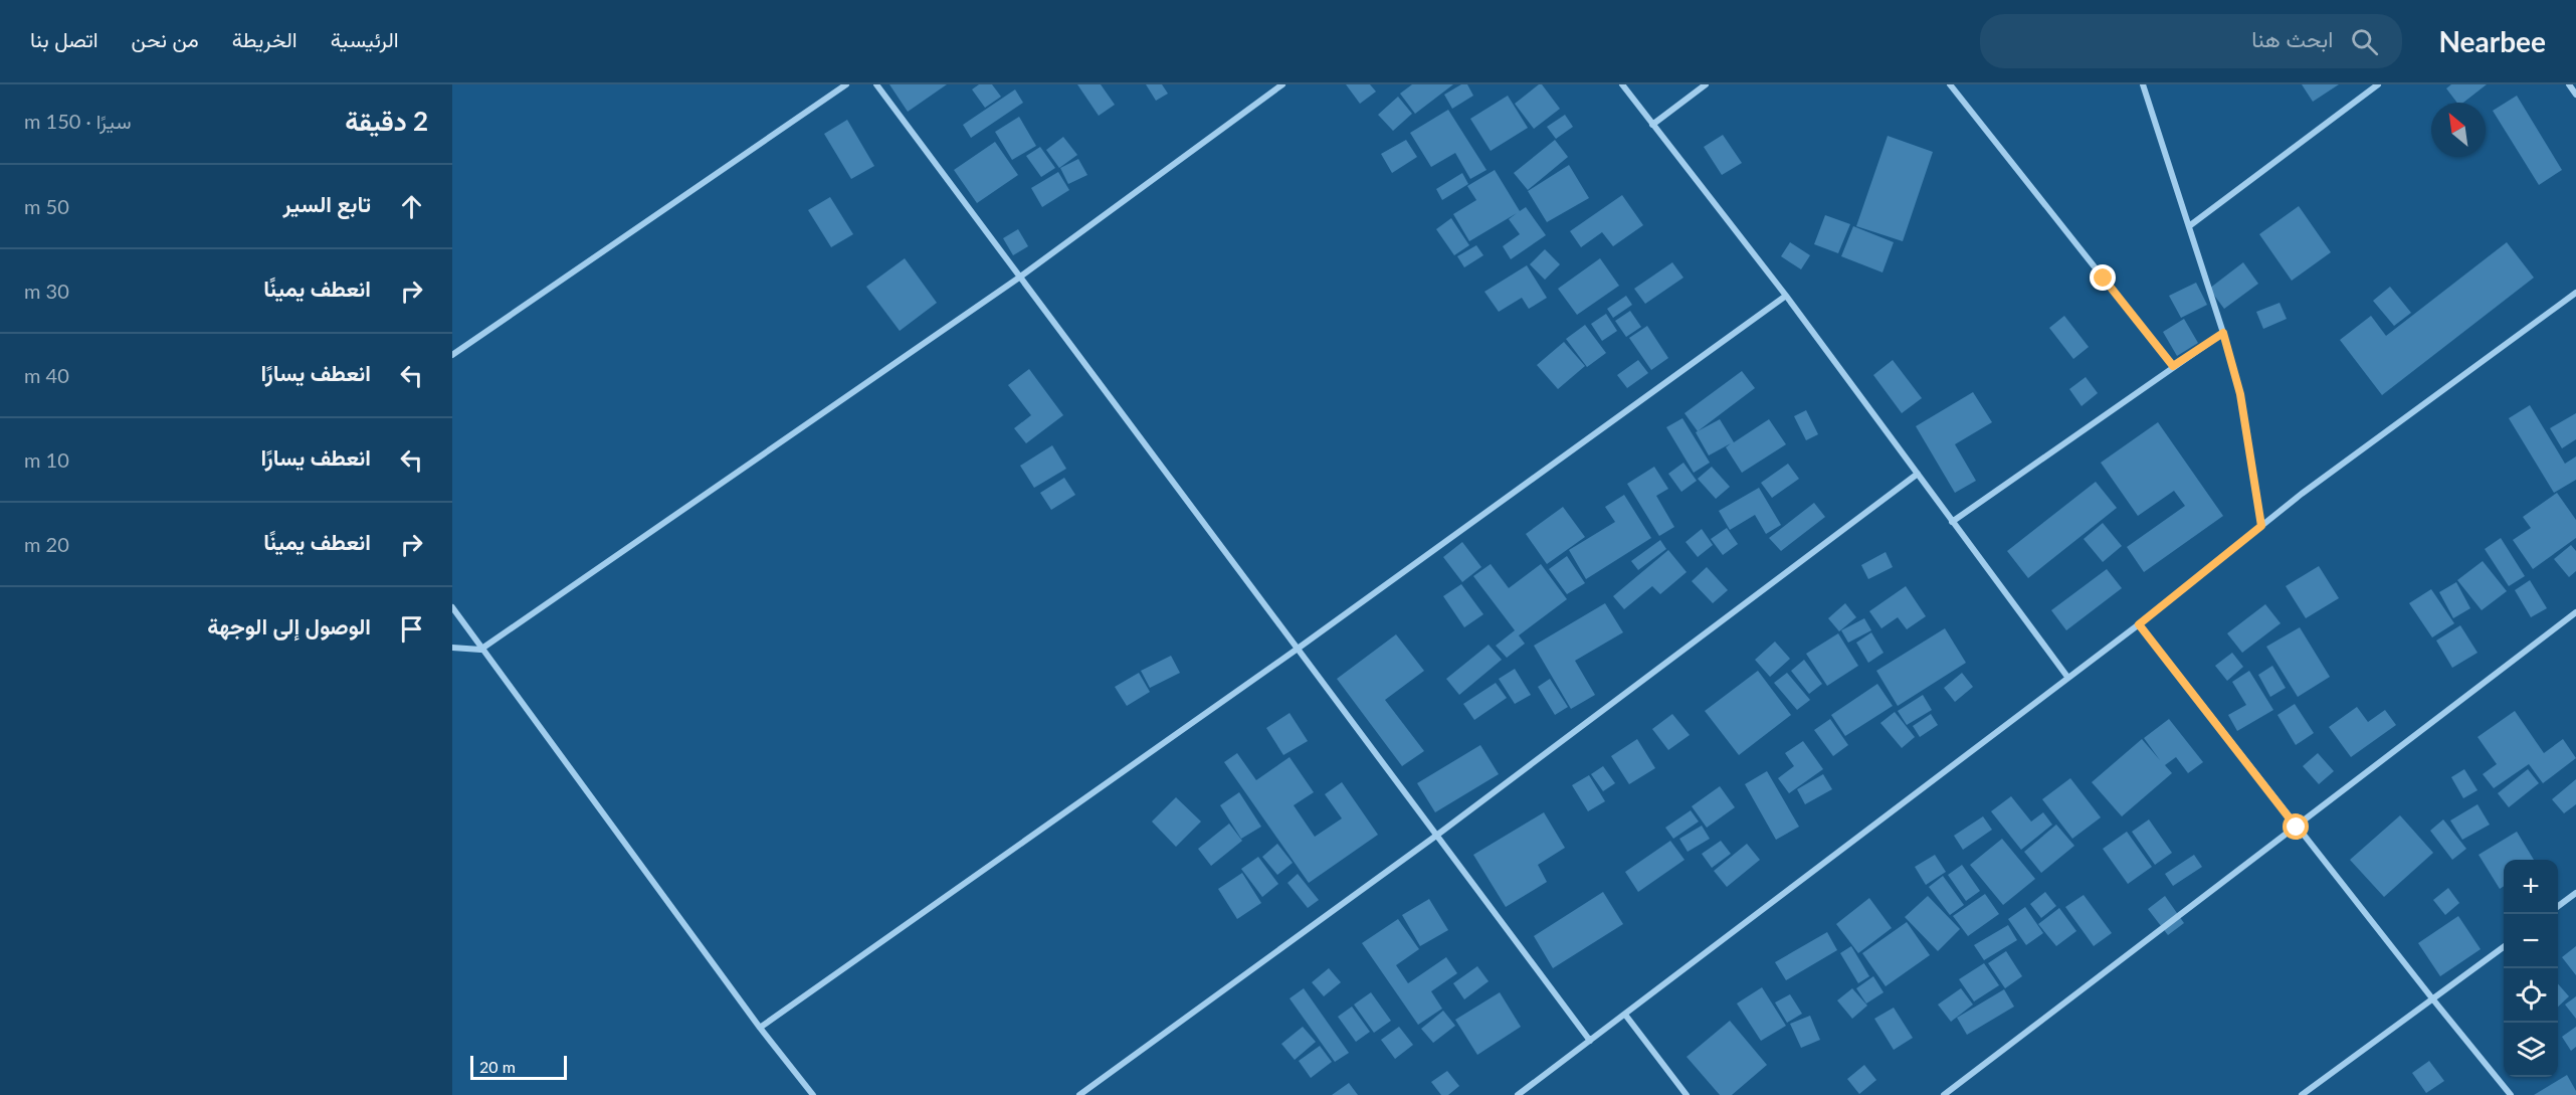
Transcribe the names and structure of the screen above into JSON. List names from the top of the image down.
{
  "scale_bar": "20 m",
  "north": "top left",
  "page": {
    "header": "Nearbee",
    "search": "ابحث هنا",
    "nav": [
      "الرئيسية",
      "الخريطة",
      "من نحن",
      "اتصل بنا"
    ],
    "heading": ["2 دقيقة", "سيرًا · 150 m"],
    "list": [
      ["تابع السير", "50 m"],
      ["انعطف يمينًا", "30 m"],
      ["انعطف يسارًا", "40 m"],
      ["انعطف يسارًا", "10 m"],
      ["انعطف يمينًا", "20 m"],
      "الوصول إلى الوجهة"
    ],
    "map_buttons": ["+", "−"],
    "scale": "20 m"
  }
}
